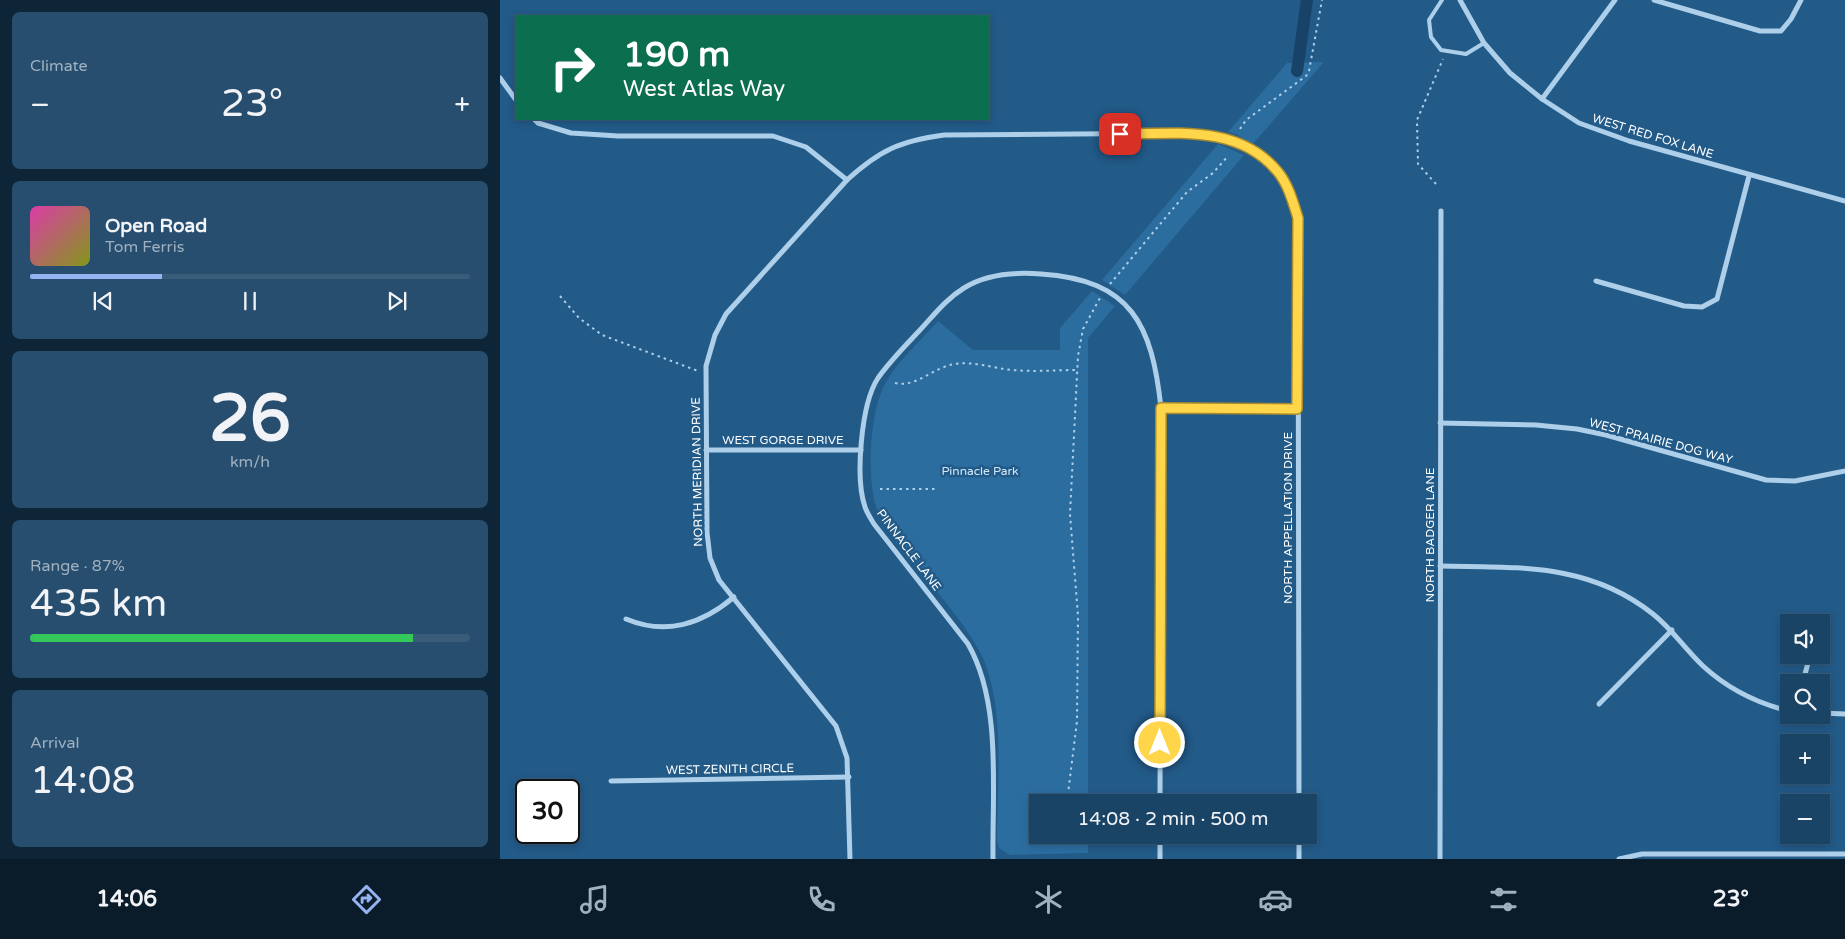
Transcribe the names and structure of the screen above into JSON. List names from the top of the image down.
{
  "streets": {
    "street": [
      "WEST RED FOX LANE",
      "WEST GORGE DRIVE",
      "WEST PRAIRIE DOG WAY",
      "NORTH MERIDIAN DRIVE",
      "NORTH APPELLATION DRIVE",
      "NORTH BADGER LANE",
      "PINNACLE LANE",
      "WEST ZENITH CIRCLE"
    ]
  },
  "crossings": [
    ["WEST GORGE DRIVE", "NORTH MERIDIAN DRIVE"],
    ["WEST GORGE DRIVE", "PINNACLE LANE"],
    ["WEST PRAIRIE DOG WAY", "NORTH BADGER LANE"],
    ["NORTH MERIDIAN DRIVE", "NORTH APPELLATION DRIVE"],
    ["NORTH MERIDIAN DRIVE", "WEST ZENITH CIRCLE"]
  ],
  "parks": ["Pinnacle Park"],
  "page": {
    "tile": [
      "Climate",
      ["26", "km/h"],
      ["Range · 87%", "435 km"],
      ["Arrival", "14:08"]
    ],
    "turn": ["190 m", "West Atlas Way"],
    "heat": ["−", "23°", "+"],
    "song": ["Open Road", "Tom Ferris"],
    "map_buttons": ["+", "−"],
    "limit": "30",
    "trip": "14:08 · 2 min · 500 m",
    "tabs": ["14:06", "23°"]
  }
}
